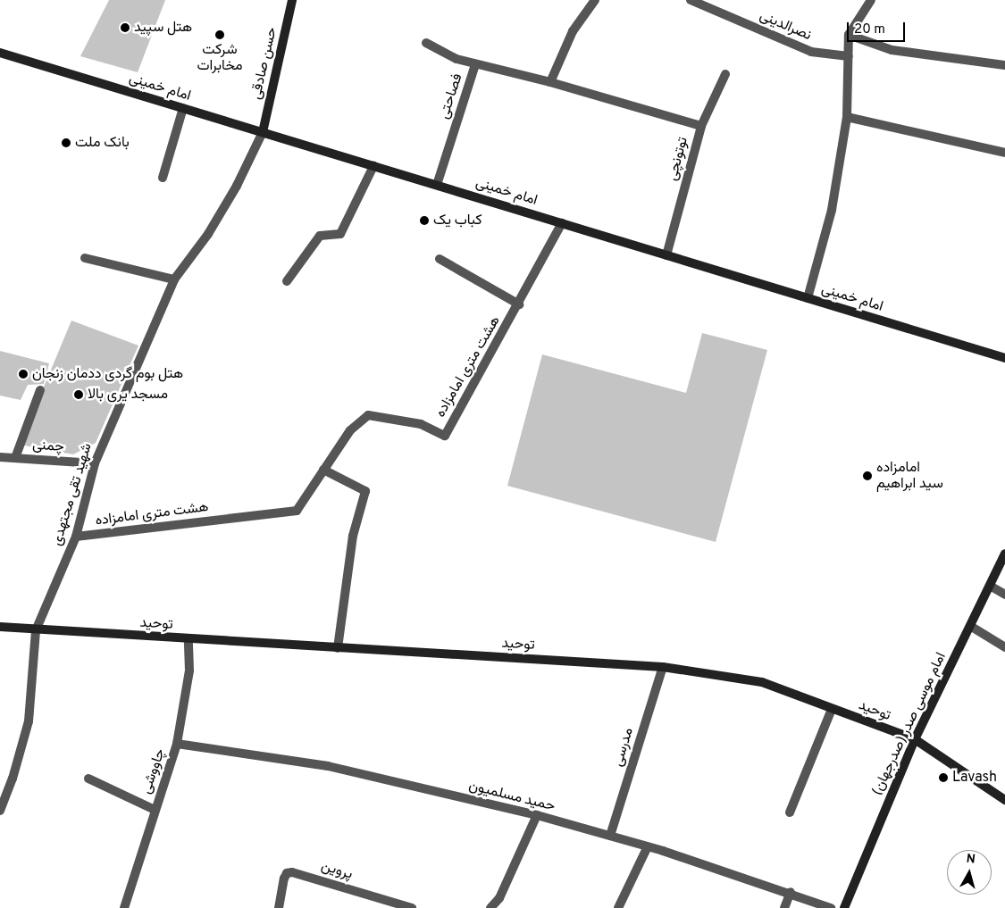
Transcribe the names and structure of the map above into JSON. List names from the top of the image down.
{
  "streets": {
    "main road": [
      "حسن صادقی",
      "امام خمینی",
      "توحید",
      "(صدرجهان) امام موسی صدر"
    ],
    "street": [
      "نصرالدینی",
      "فصاحتی",
      "توتونچی",
      "هشت متری امامزاده",
      "چمنی",
      "شهید تقی مجتهدی",
      "مدرسی",
      "چاووشی",
      "حمید مسلمیون",
      "پروین"
    ]
  },
  "crossings": [
    ["حسن صادقی", "امام خمینی"],
    ["حسن صادقی", "شهید تقی مجتهدی"],
    ["امام خمینی", "فصاحتی"],
    ["امام خمینی", "توتونچی"],
    ["امام خمینی", "هشت متری امامزاده"],
    ["امام خمینی", "شهید تقی مجتهدی"],
    ["فصاحتی", "توتونچی"],
    ["هشت متری امامزاده", "شهید تقی مجتهدی"],
    ["چمنی", "شهید تقی مجتهدی"],
    ["شهید تقی مجتهدی", "توحید"],
    ["توحید", "(صدرجهان) امام موسی صدر"],
    ["توحید", "مدرسی"],
    ["توحید", "چاووشی"],
    ["مدرسی", "حمید مسلمیون"],
    ["چاووشی", "حمید مسلمیون"]
  ],
  "places": [
    "هتل سپید",
    "شرکت مخابرات",
    "بانک ملت",
    "کباب یک",
    "هتل بوم گردی ددمان زنجان",
    "مسجد یری بالا",
    "امامزاده سید ابراهیم",
    "Lavash"
  ],
  "scale_bar": "20 m",
  "north": "top"
}
